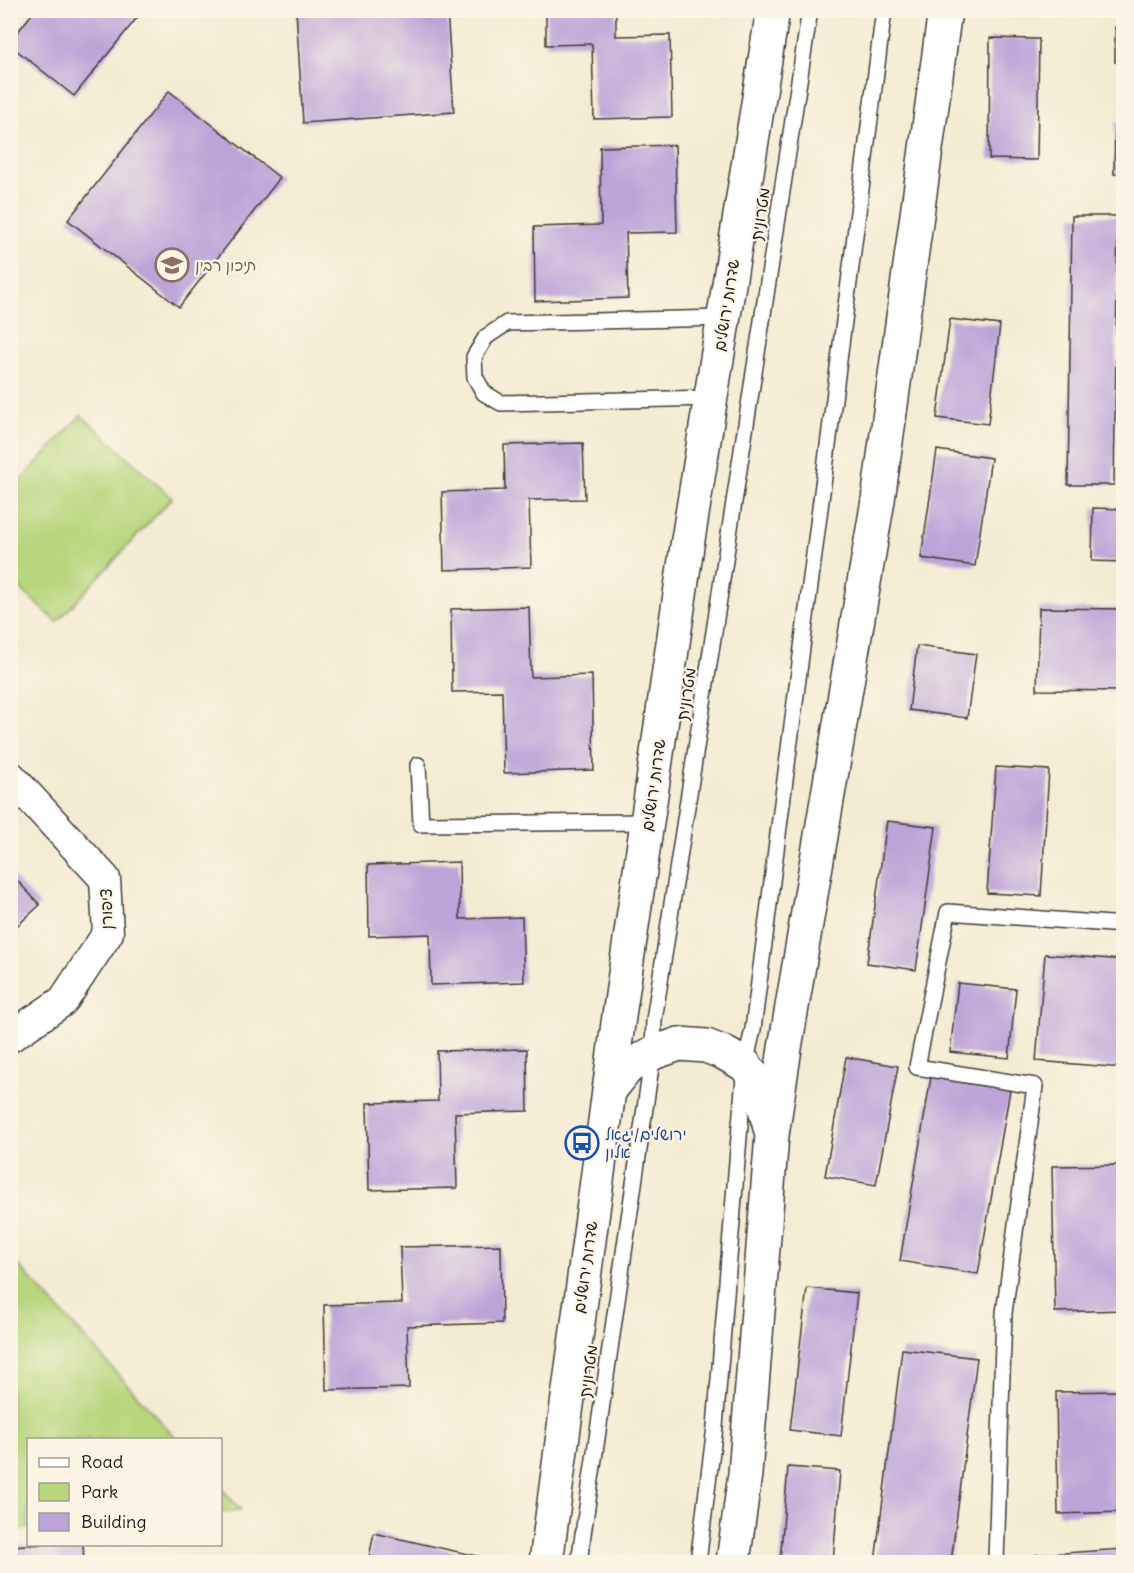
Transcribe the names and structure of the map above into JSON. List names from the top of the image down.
{
  "streets": {
    "main road": ["שדרות ירושלים"],
    "street": ["ציפורן"],
    "lane": ["מטרונית"]
  },
  "places": {
    "school or university": ["תיכון רבין"],
    "bus stop": ["ירושלים/יגאל אלון"]
  },
  "legend": ["Road", "Park", "Building"]
}
